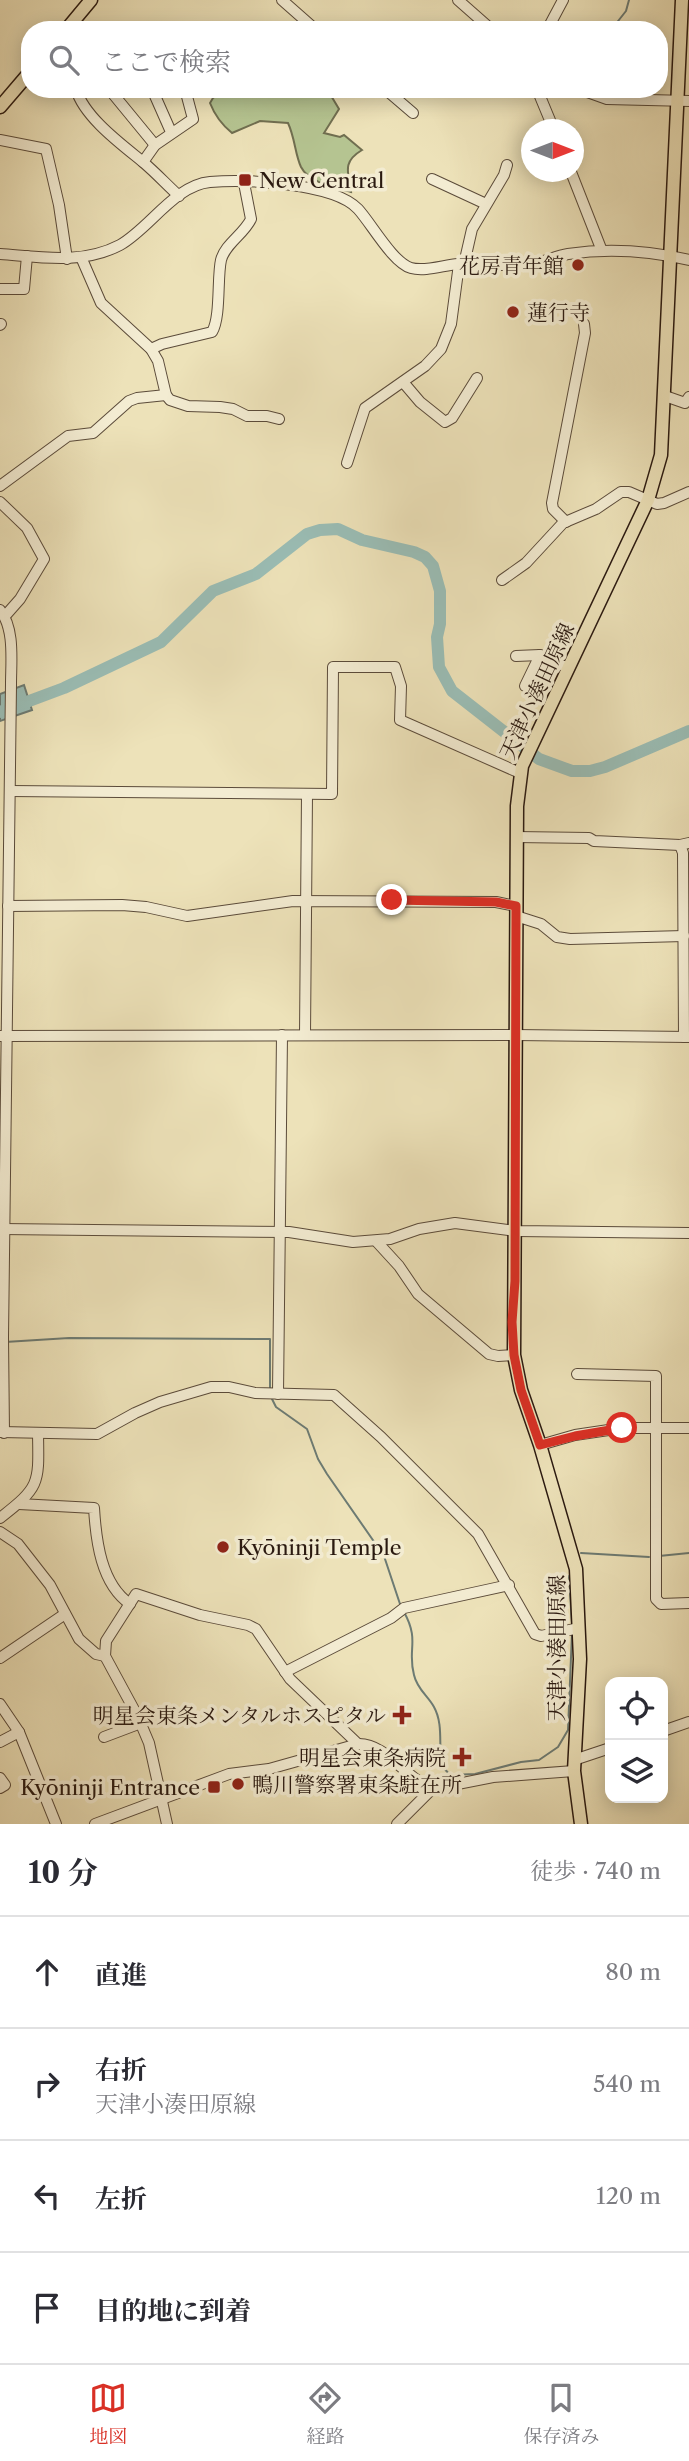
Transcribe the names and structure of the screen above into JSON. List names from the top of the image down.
{
  "streets": {
    "main road": ["天津小湊田原線"]
  },
  "places": {
    "transit": ["New Central", "Kyōninji Entrance"],
    "other": [
      "花房青年館",
      "蓮行寺",
      "Kyōninji Temple",
      "鴨川警察署東条駐在所"
    ],
    "health": ["明星会東条メンタルホスピタル", "明星会東条病院"]
  },
  "north": "right",
  "page": {
    "search": "ここで検索",
    "heading": ["10 分", "徒歩 · 740 m"],
    "list": [
      ["直進", "80 m"],
      ["右折", "天津小湊田原線", "540 m"],
      ["左折", "120 m"],
      "目的地に到着"
    ],
    "nav": ["地図", "経路", "保存済み"]
  }
}
